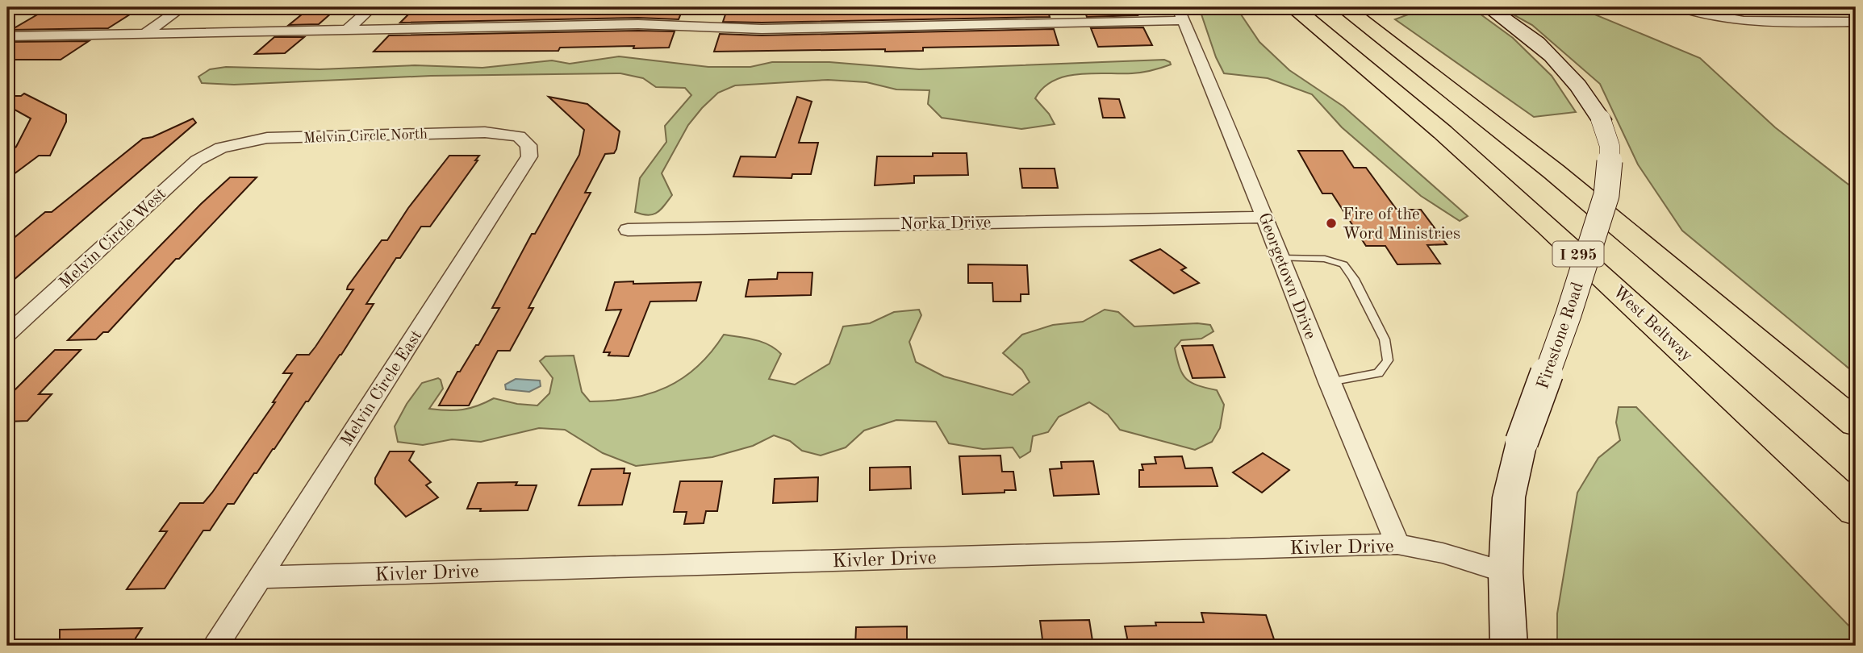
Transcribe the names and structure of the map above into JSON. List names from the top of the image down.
{
  "streets": {
    "highway": ["I 295", "West Beltway"],
    "street": [
      "Melvin Circle North",
      "Norka Drive",
      "Melvin Circle West",
      "Georgetown Drive",
      "Firestone Road",
      "Melvin Circle East",
      "Kivler Drive"
    ]
  },
  "crossings": [
    ["Melvin Circle North", "Melvin Circle West"],
    ["Melvin Circle North", "Melvin Circle East"],
    ["Norka Drive", "Georgetown Drive"],
    ["Georgetown Drive", "Kivler Drive"],
    ["Firestone Road", "Kivler Drive"],
    ["Melvin Circle East", "Kivler Drive"]
  ],
  "places": ["Fire of the Word Ministries"]
}
